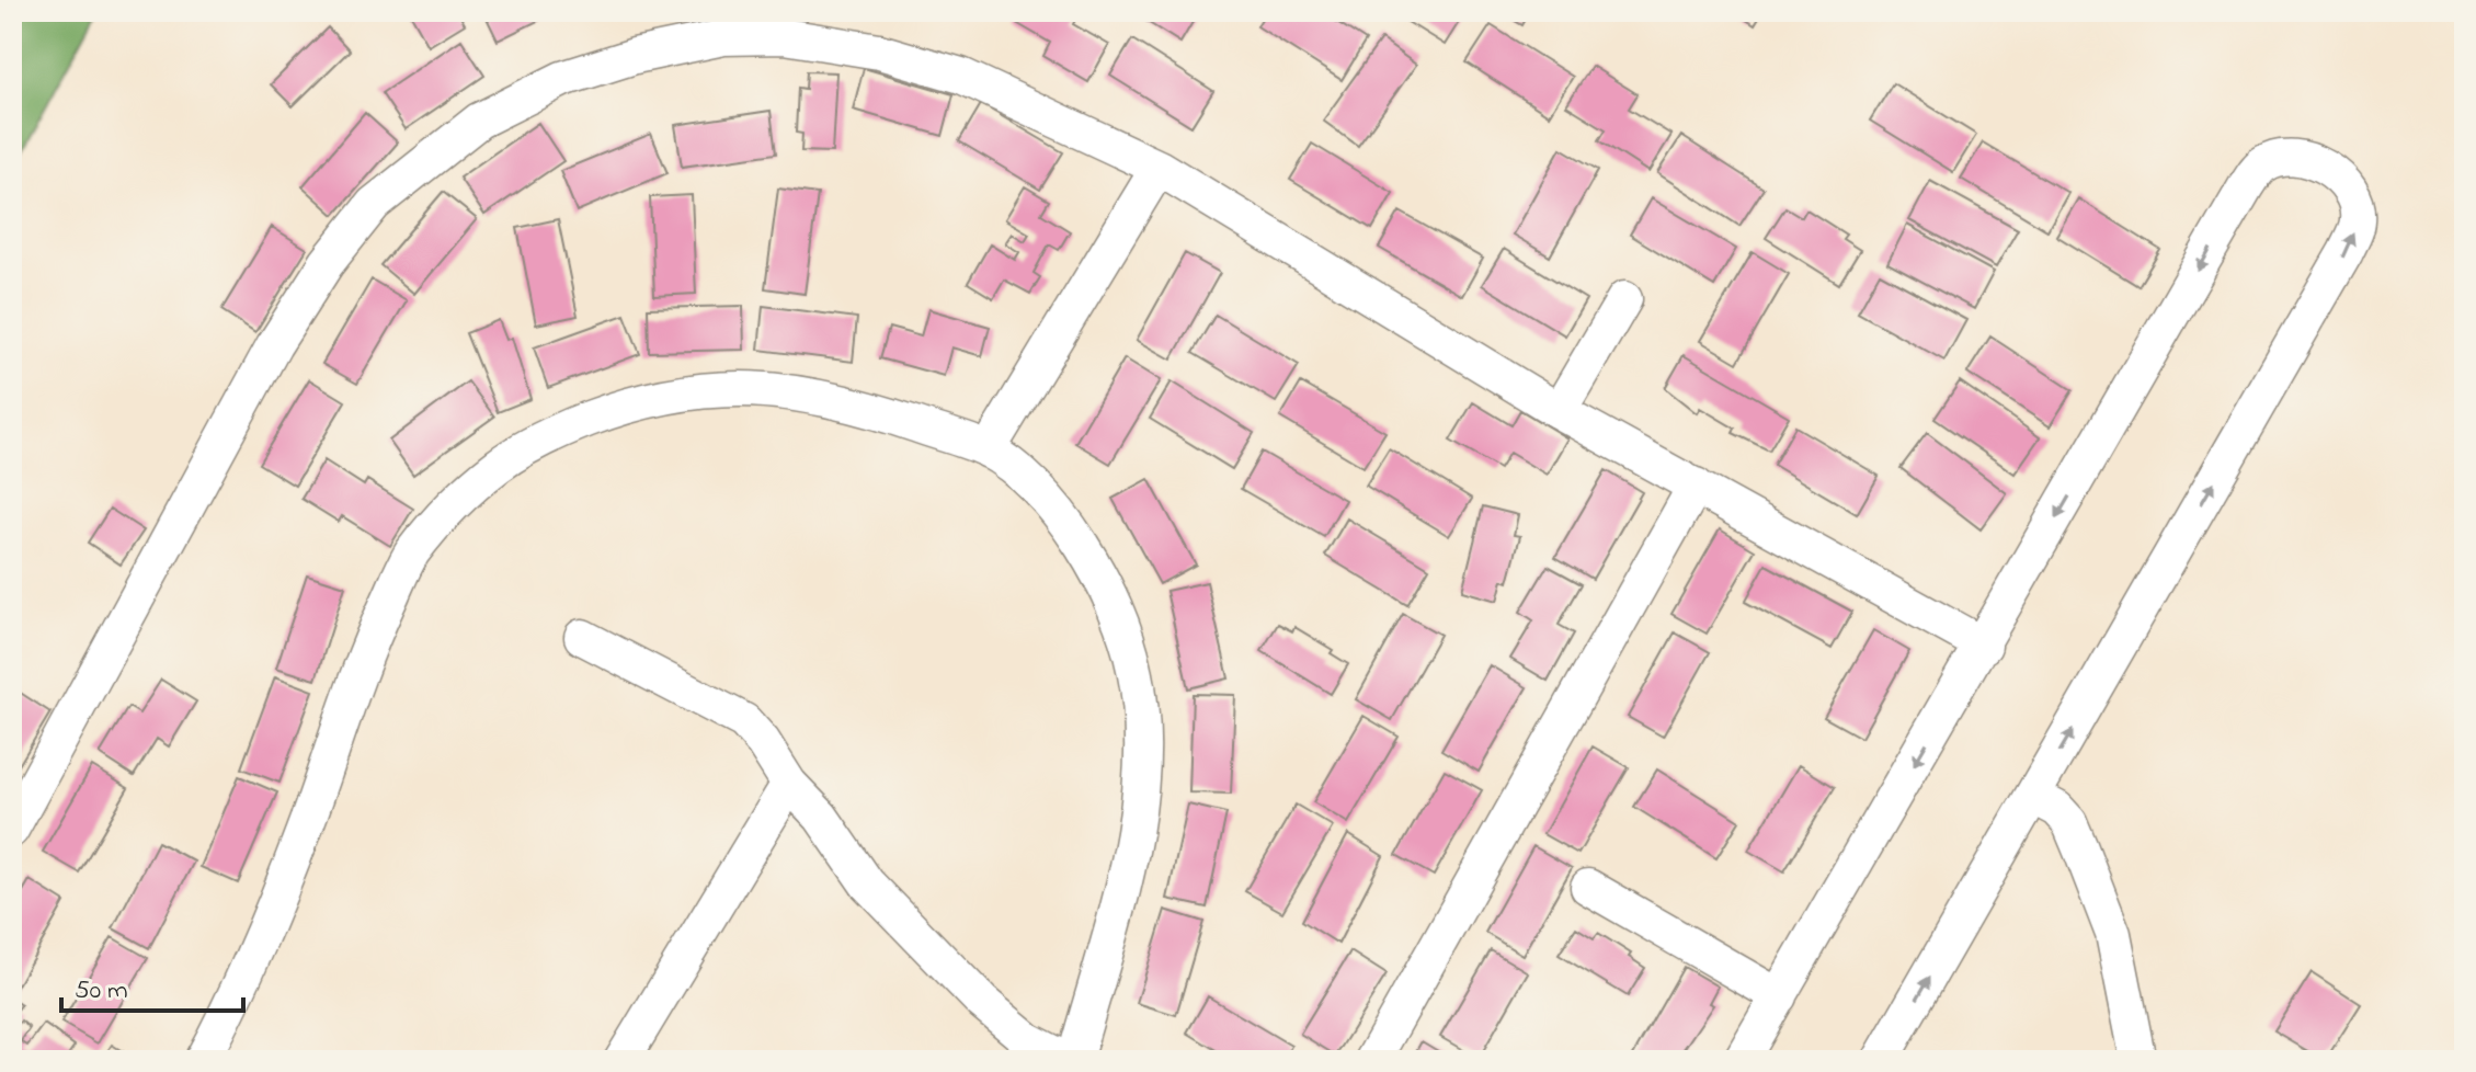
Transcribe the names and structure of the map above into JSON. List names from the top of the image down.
{
  "scale_bar": "50 m"
}
